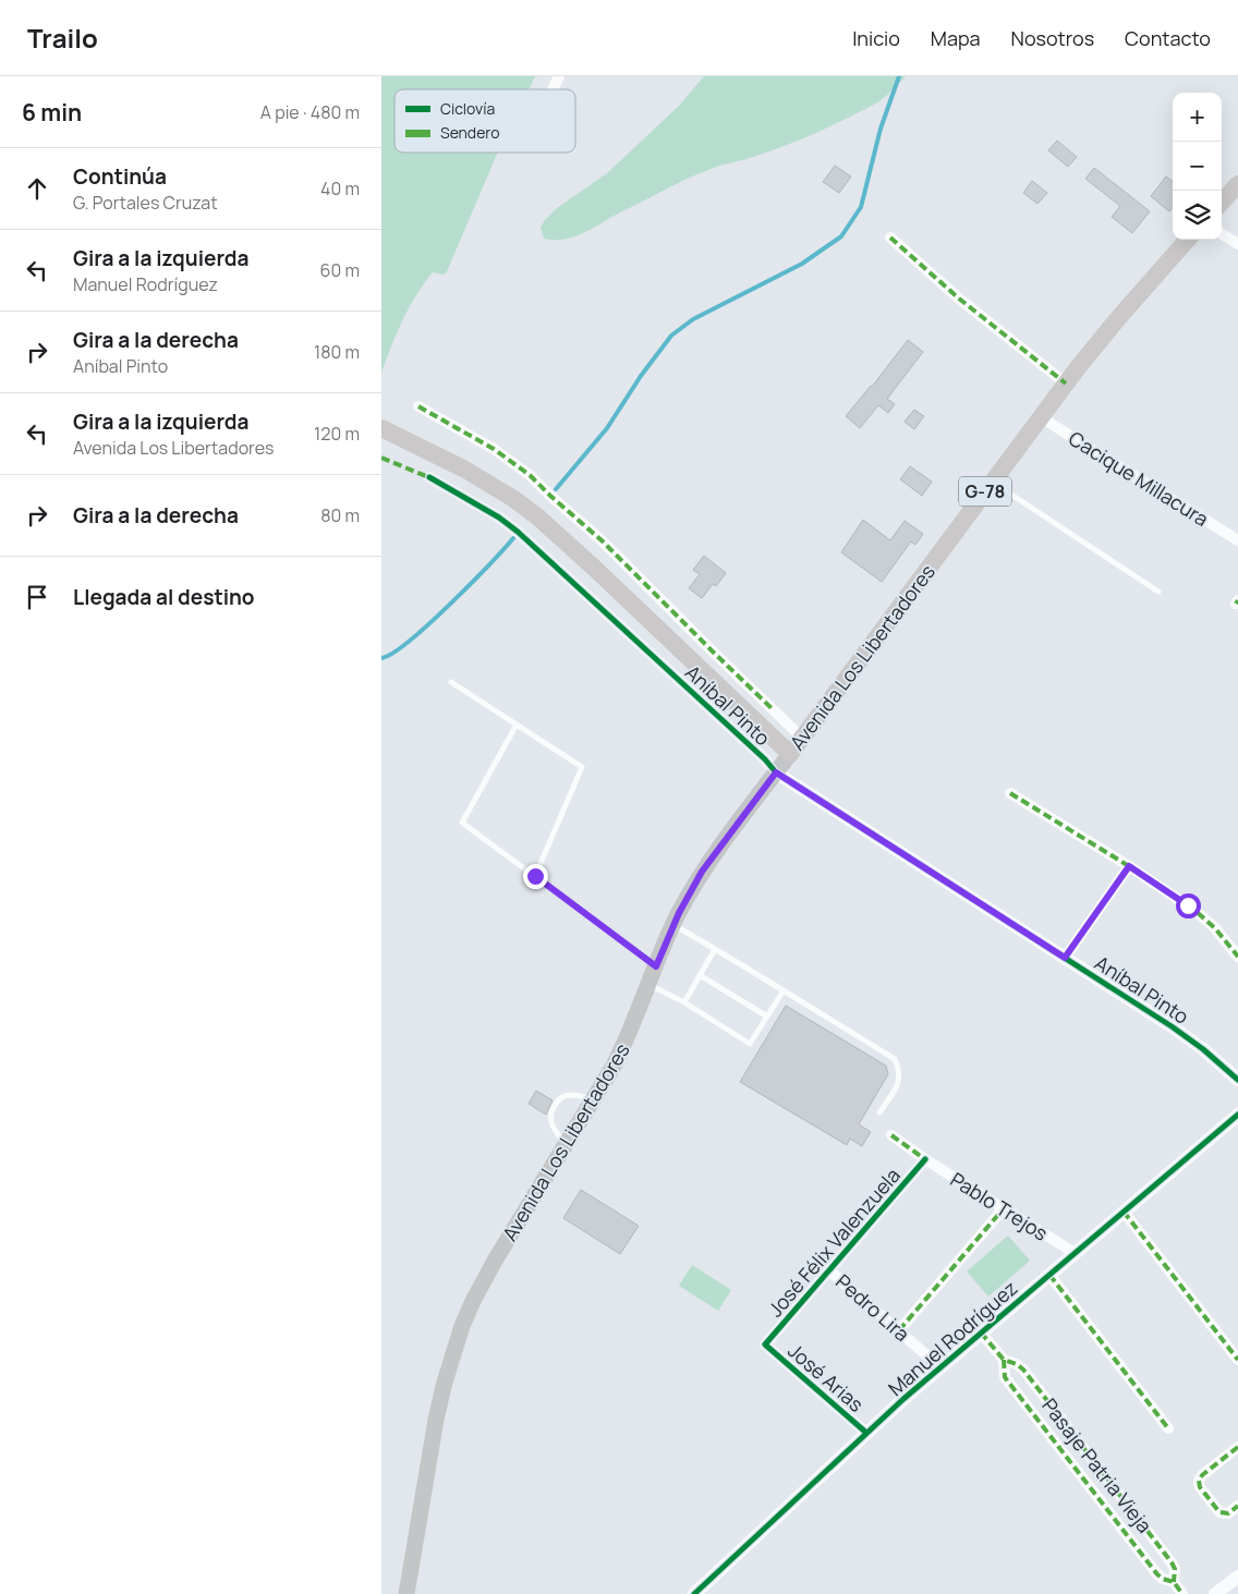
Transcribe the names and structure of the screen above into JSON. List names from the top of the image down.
{
  "streets": {
    "main road": ["G-78", "Avenida Los Libertadores", "Aníbal Pinto"],
    "street": [
      "Cacique Millacura",
      "Pablo Trejos",
      "José Félix Valenzuela",
      "Pedro Lira",
      "Manuel Rodríguez",
      "José Arias",
      "Pasaje Patria Vieja"
    ]
  },
  "crossings": [
    ["Cacique Millacura", "Avenida Los Libertadores"],
    ["Avenida Los Libertadores", "Aníbal Pinto"],
    ["Pablo Trejos", "José Félix Valenzuela"],
    ["Pablo Trejos", "Manuel Rodríguez"],
    ["José Félix Valenzuela", "Pedro Lira"],
    ["José Félix Valenzuela", "José Arias"],
    ["Pedro Lira", "Manuel Rodríguez"],
    ["Manuel Rodríguez", "José Arias"],
    ["Manuel Rodríguez", "Pasaje Patria Vieja"]
  ],
  "legend": ["Ciclovía", "Sendero"],
  "page": {
    "header": "Trailo",
    "nav": [
      "Inicio",
      "Mapa",
      "Nosotros",
      "Contacto"
    ],
    "heading": ["6 min", "A pie · 480 m"],
    "map_buttons": ["+", "−"],
    "list": [
      ["Continúa", "G. Portales Cruzat", "40 m"],
      ["Gira a la izquierda", "Manuel Rodríguez", "60 m"],
      ["Gira a la derecha", "Aníbal Pinto", "180 m"],
      ["Gira a la izquierda", "Avenida Los Libertadores", "120 m"],
      ["Gira a la derecha", "80 m"],
      "Llegada al destino"
    ]
  }
}
